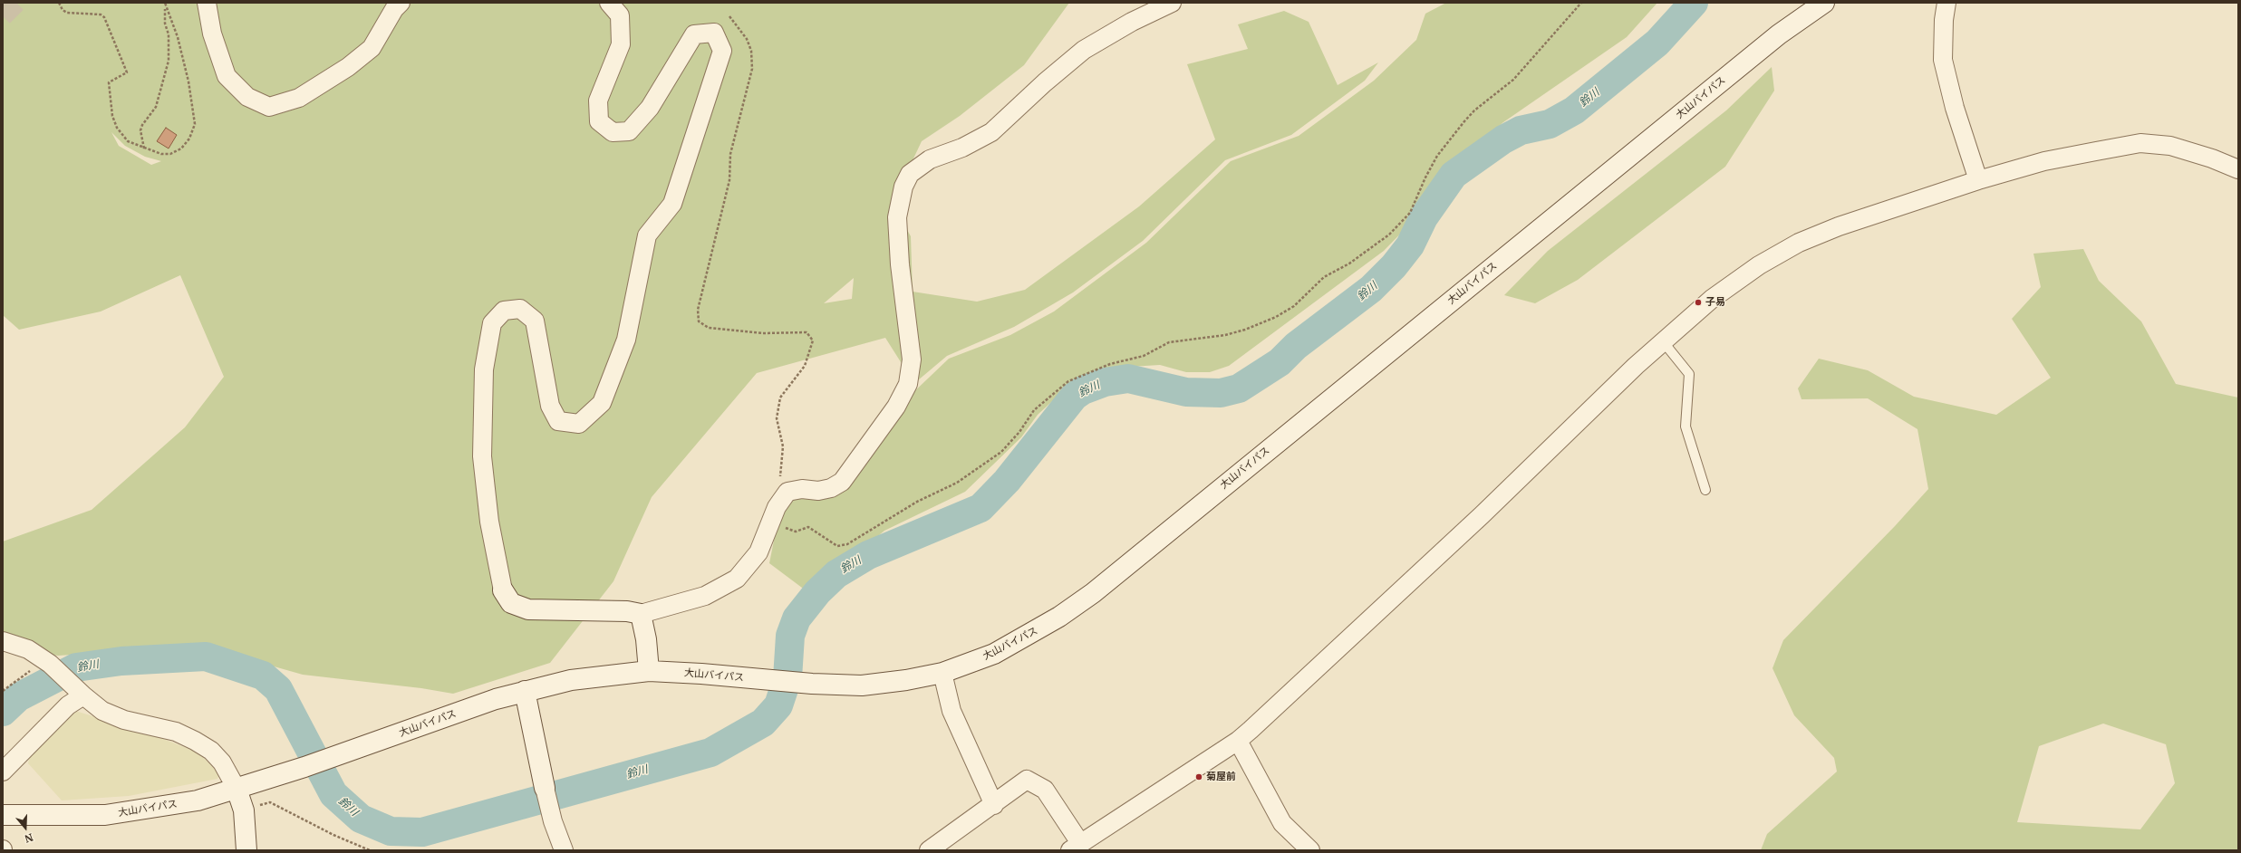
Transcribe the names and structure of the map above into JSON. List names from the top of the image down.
{
  "streets": {
    "main road": ["大山バイパス"]
  },
  "water": ["鈴川"],
  "places": ["子易", "菊屋前"],
  "north": "bottom"
}
